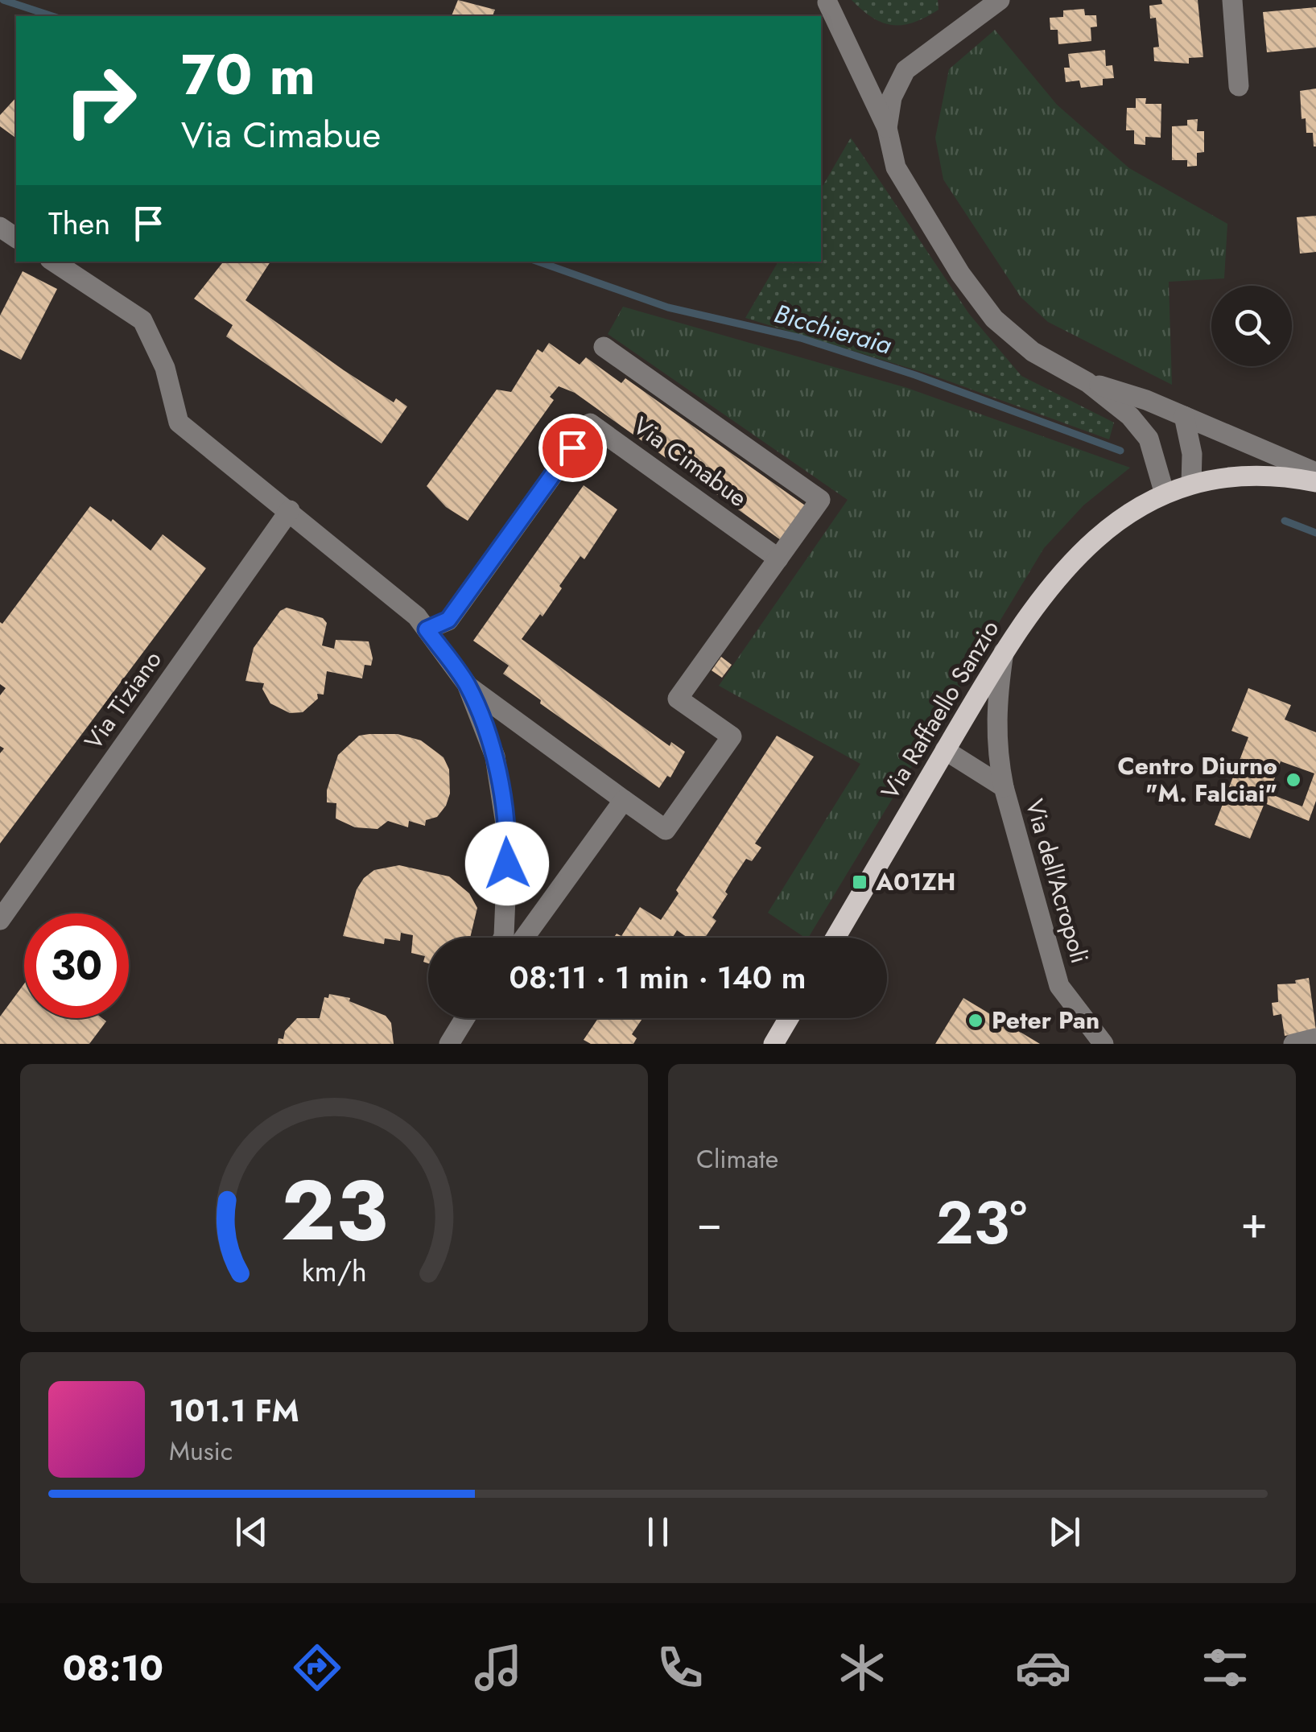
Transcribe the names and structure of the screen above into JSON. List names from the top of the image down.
{
  "streets": {
    "main road": ["Via Raffaello Sanzio"],
    "street": ["Via Cimabue", "Via Tiziano", "Via dell'Acropoli"]
  },
  "crossings": [
    ["Via Raffaello Sanzio", "Via dell'Acropoli"]
  ],
  "water": ["Bicchieraia"],
  "places": {
    "other": ["Centro Diurno \"M. Falciai\"", "Peter Pan"],
    "transit": ["A01ZH"]
  },
  "page": {
    "turn": ["70 m", "Via Cimabue"],
    "then": "Then",
    "limit": "30",
    "trip": "08:11 · 1 min · 140 m",
    "tile": "Climate",
    "heat": ["−", "23°", "+"],
    "song": ["101.1 FM", "Music"],
    "tabs": "08:10",
    "gauge": ["23", "km/h"]
  }
}
